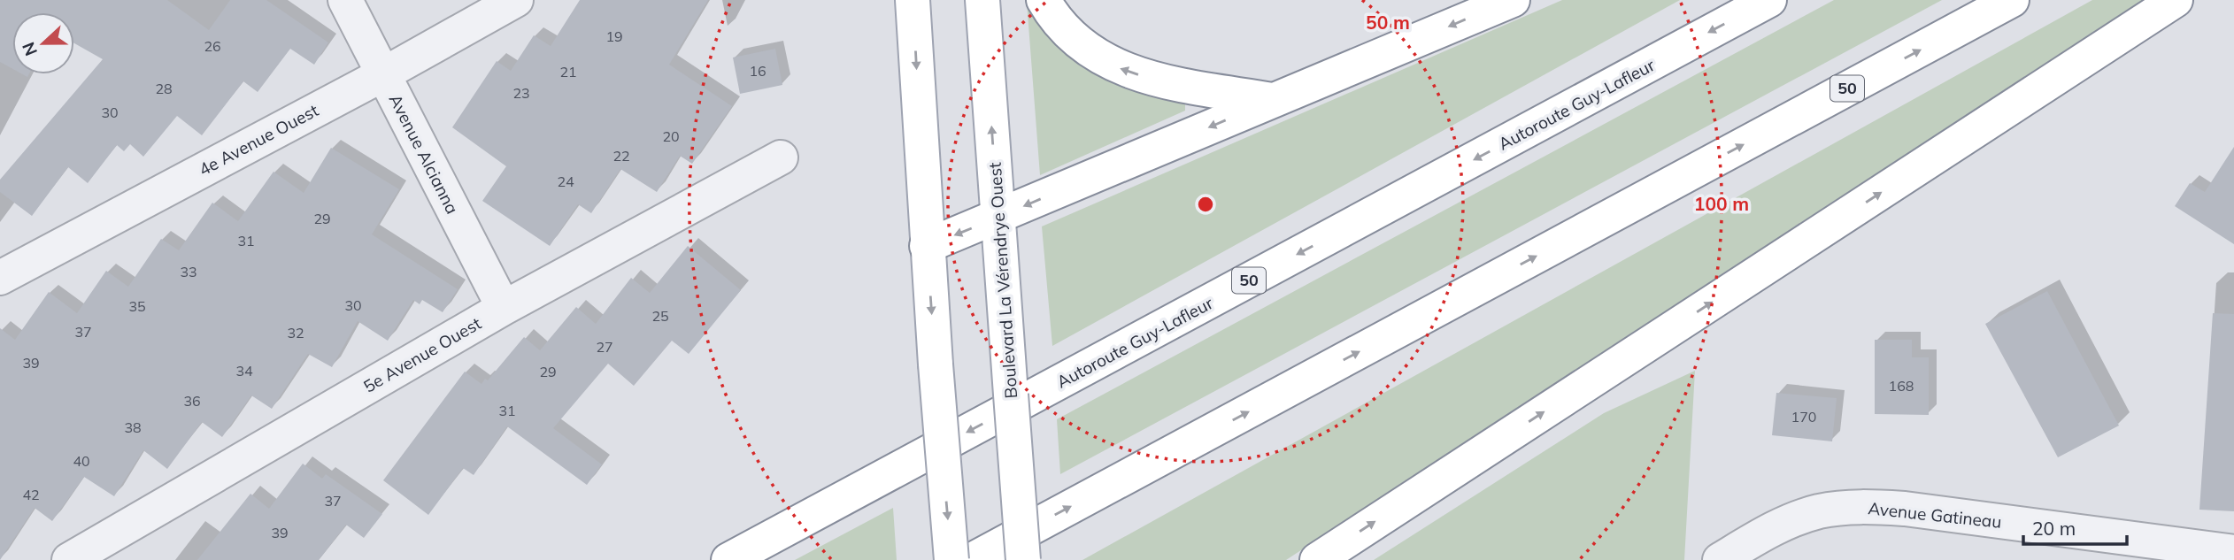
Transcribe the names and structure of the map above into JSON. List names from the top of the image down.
{
  "streets": {
    "main road": ["50", "Autoroute Guy-Lafleur", "Boulevard La Vérendrye Ouest"],
    "street": [
      "4e Avenue Ouest",
      "Avenue Alcianna",
      "5e Avenue Ouest",
      "Avenue Gatineau"
    ]
  },
  "crossings": [
    ["4e Avenue Ouest", "Avenue Alcianna"],
    ["Avenue Alcianna", "5e Avenue Ouest"]
  ],
  "house_numbers": [
    "19",
    "26",
    "16",
    "21",
    "28",
    "23",
    "30",
    "20",
    "22",
    "24",
    "29",
    "31",
    "33",
    "30",
    "35",
    "25",
    "37",
    "32",
    "27",
    "39",
    "34",
    "29",
    "168",
    "36",
    "31",
    "170",
    "38",
    "40",
    "42",
    "37",
    "39"
  ],
  "scale_bar": "20 m",
  "north": "left",
  "rings": ["50 m", "100 m"]
}
